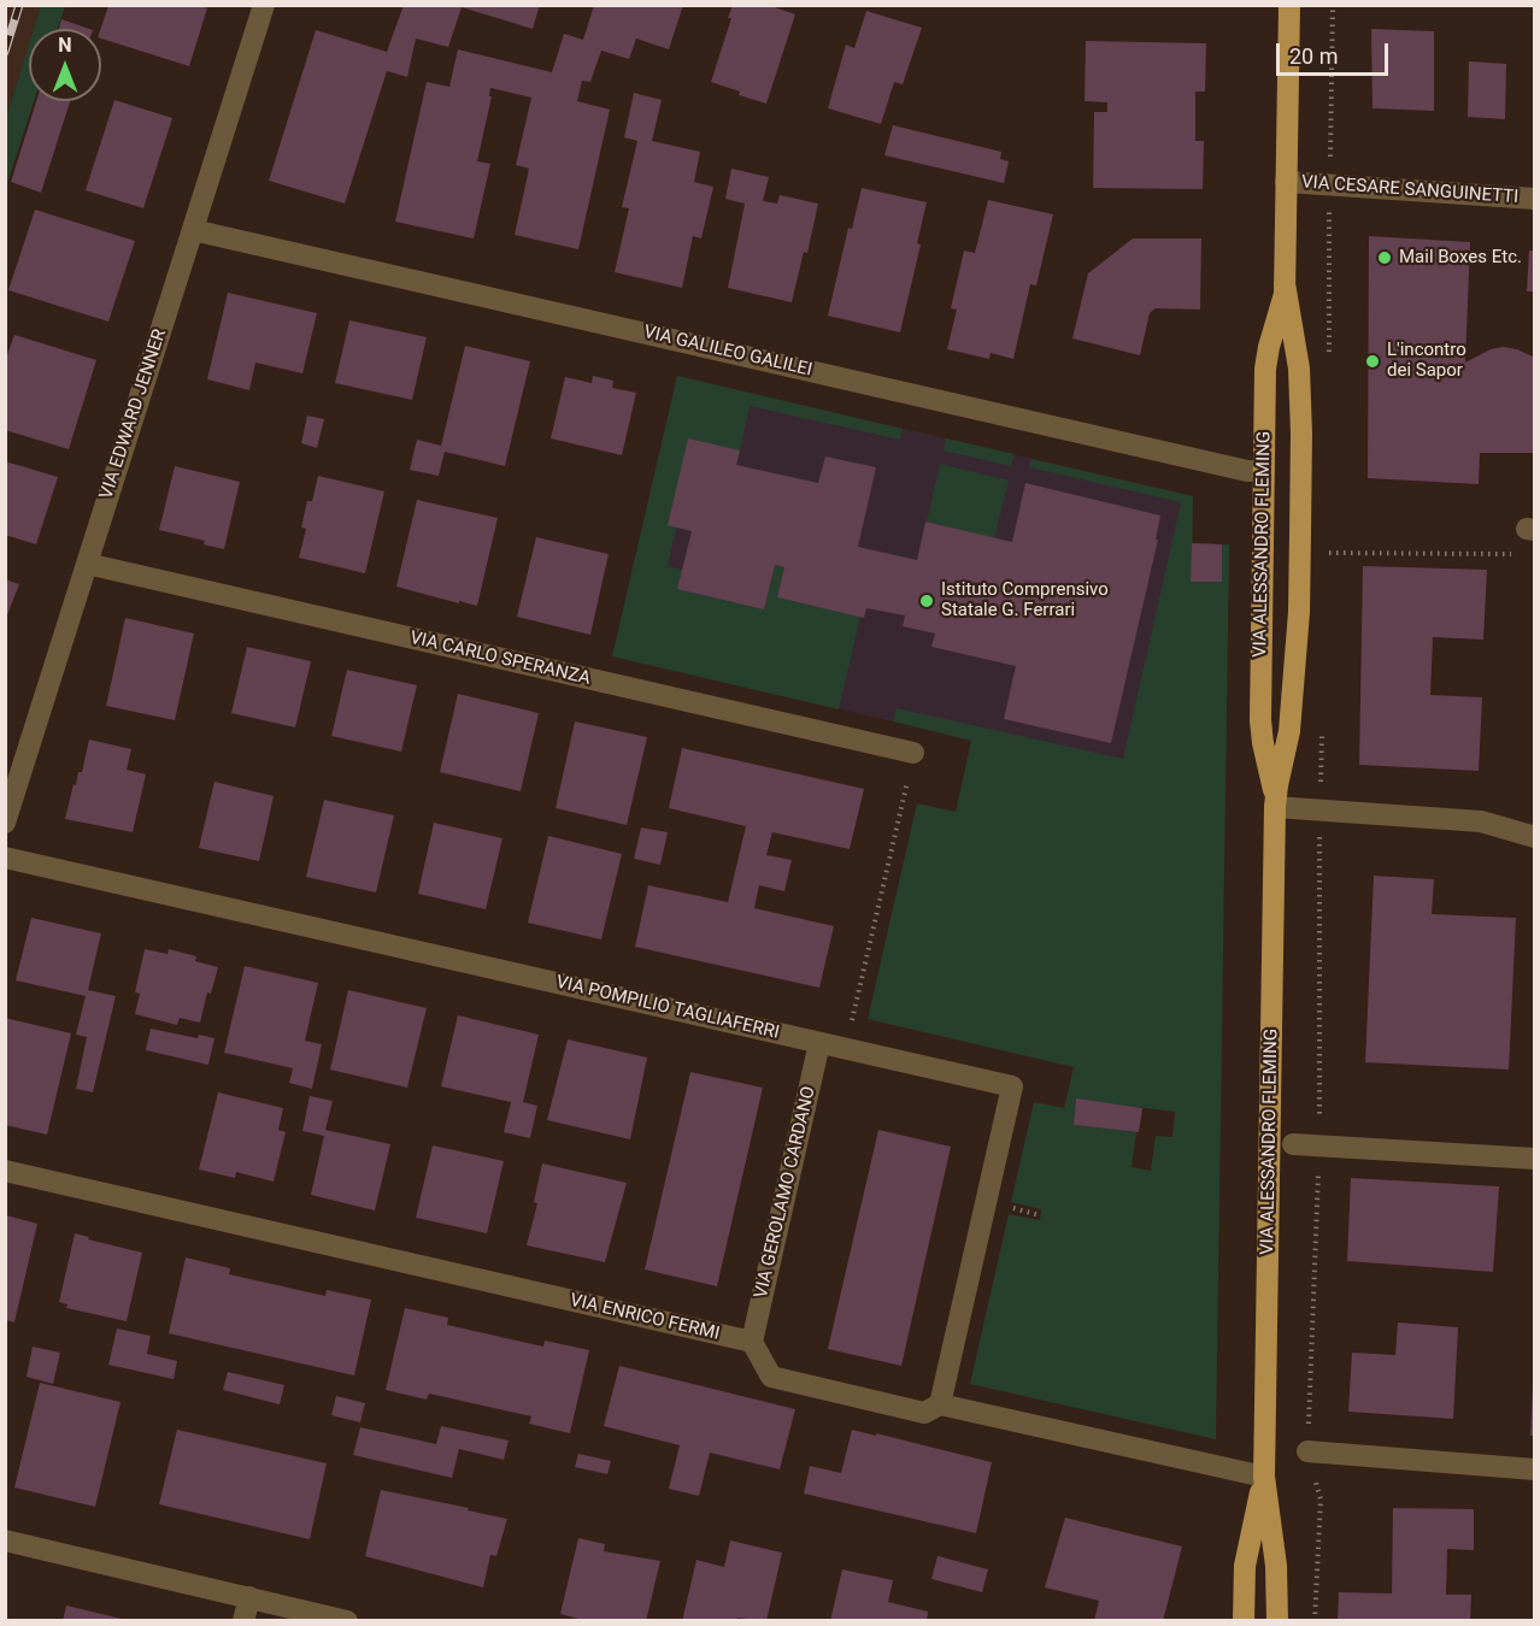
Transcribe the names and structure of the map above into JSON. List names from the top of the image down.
{
  "streets": {
    "main road": ["VIA ALESSANDRO FLEMING"],
    "street": [
      "VIA CESARE SANGUINETTI",
      "VIA GALILEO GALILEI",
      "VIA EDWARD JENNER",
      "VIA CARLO SPERANZA",
      "VIA POMPILIO TAGLIAFERRI",
      "VIA GEROLAMO CARDANO",
      "VIA ENRICO FERMI"
    ]
  },
  "crossings": [
    ["VIA CESARE SANGUINETTI", "VIA ALESSANDRO FLEMING"],
    ["VIA GALILEO GALILEI", "VIA EDWARD JENNER"],
    ["VIA GALILEO GALILEI", "VIA ALESSANDRO FLEMING"],
    ["VIA EDWARD JENNER", "VIA CARLO SPERANZA"],
    ["VIA POMPILIO TAGLIAFERRI", "VIA GEROLAMO CARDANO"],
    ["VIA GEROLAMO CARDANO", "VIA ENRICO FERMI"]
  ],
  "places": ["Mail Boxes Etc.", "L'incontro dei Sapor", "Istituto Comprensivo Statale G. Ferrari"],
  "scale_bar": "20 m",
  "north": "top"
}
